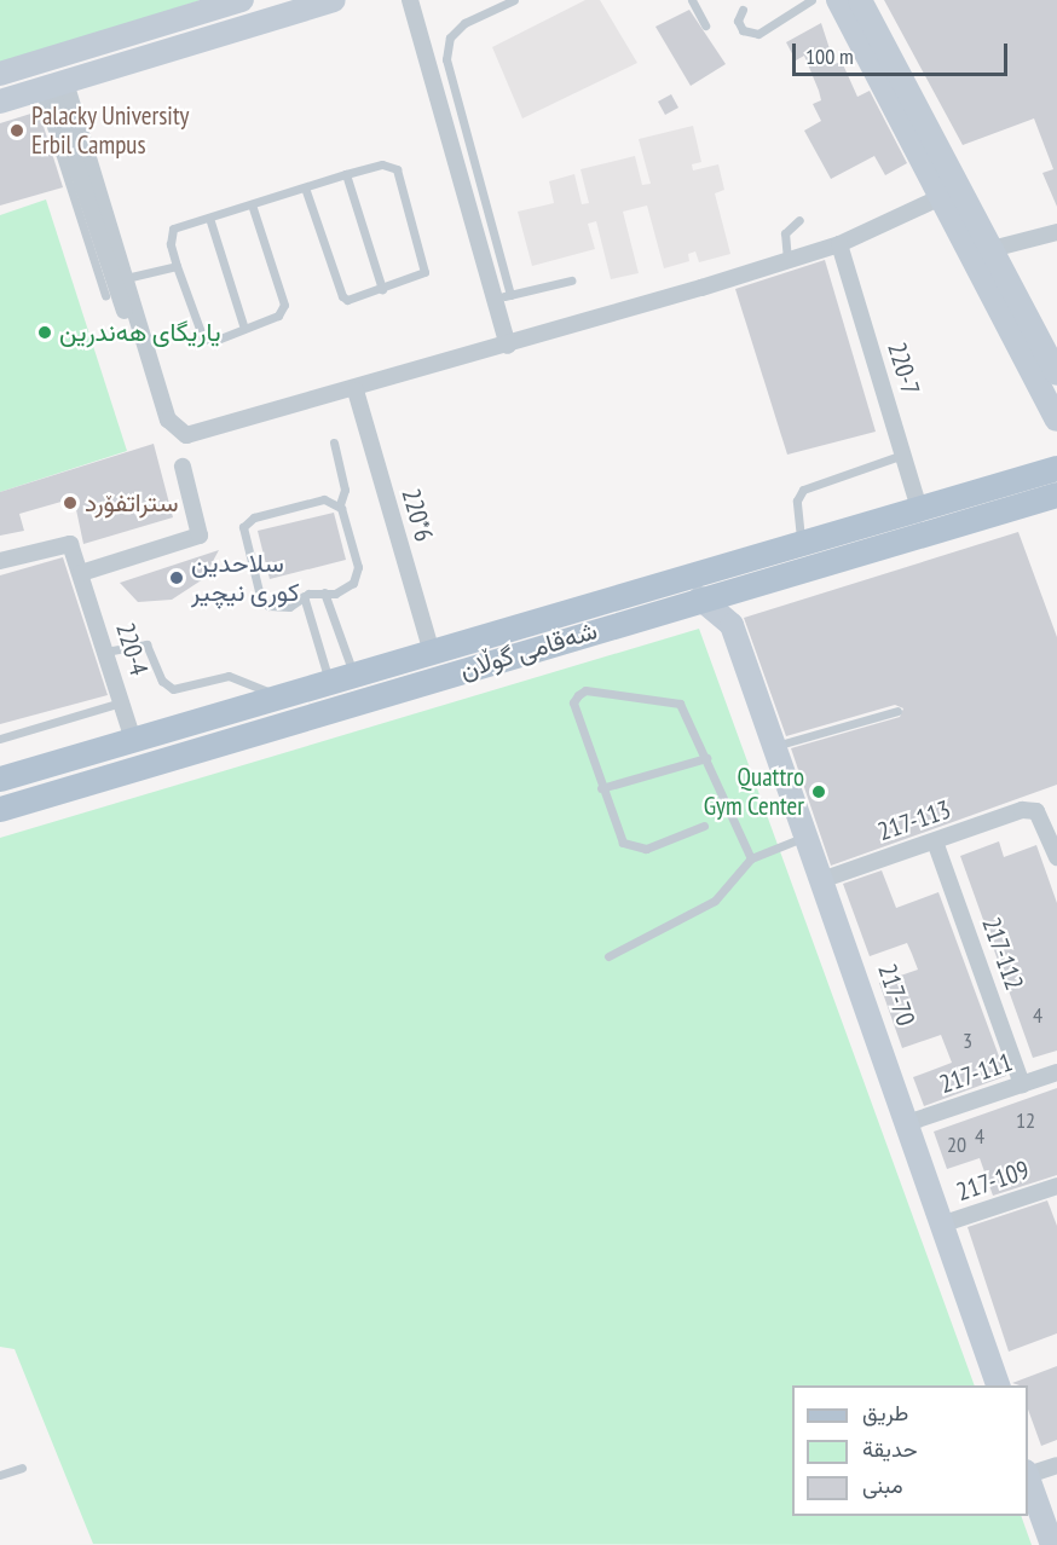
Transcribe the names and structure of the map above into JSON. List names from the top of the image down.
{
  "streets": {
    "main road": ["شەقامی گوڵان"],
    "street": [
      "220-7",
      "220*6",
      "220-4",
      "217-113",
      "217-112",
      "217-70",
      "217-111",
      "217-109"
    ]
  },
  "crossings": [
    ["220-7", "شەقامی گوڵان"],
    ["220*6", "شەقامی گوڵان"],
    ["220-4", "شەقامی گوڵان"],
    ["شەقامی گوڵان", "217-70"],
    ["217-113", "217-112"],
    ["217-113", "217-70"],
    ["217-112", "217-111"],
    ["217-70", "217-111"],
    ["217-70", "217-109"]
  ],
  "places": [
    "Palacky University Erbil Campus",
    "یاریگای هەندرین",
    "ستراتفۆرد",
    "سلاحدین كوری نیچیر",
    "Quattro Gym Center"
  ],
  "house_numbers": [
    "4",
    "3",
    "12",
    "4",
    "20"
  ],
  "legend": ["طريق", "حديقة", "مبنى"],
  "scale_bar": "100 m"
}
